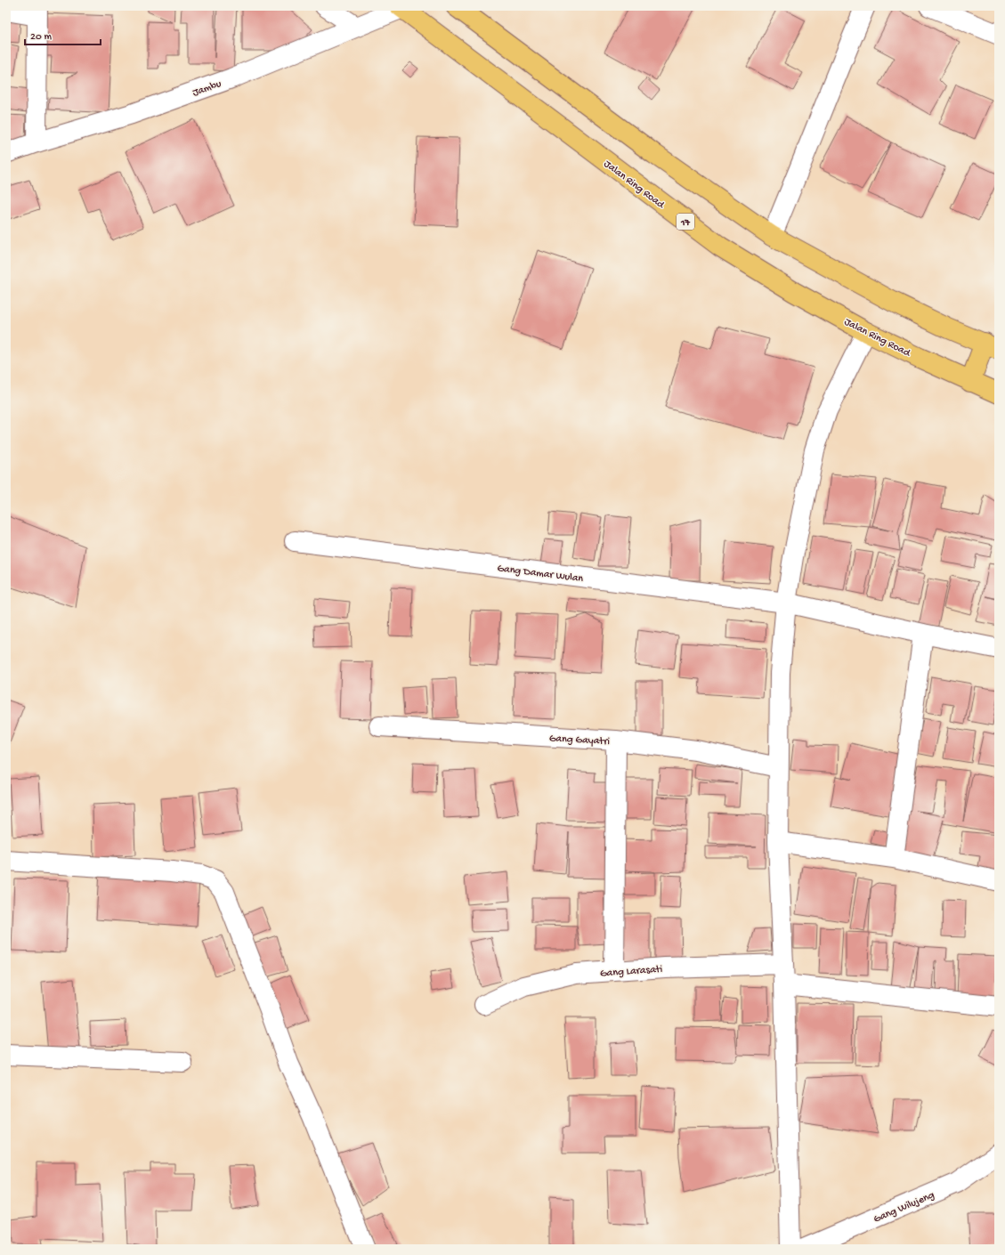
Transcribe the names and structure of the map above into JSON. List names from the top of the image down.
{
  "streets": {
    "highway": ["Jalan Ring Road", "17"],
    "street": [
      "Jambu",
      "Gang Damar Wulan",
      "Gang Gayatri",
      "Gang Larasati",
      "Gang Wilujeng"
    ]
  },
  "crossings": [
    ["Jambu", "Jalan Ring Road"]
  ],
  "scale_bar": "20 m"
}
